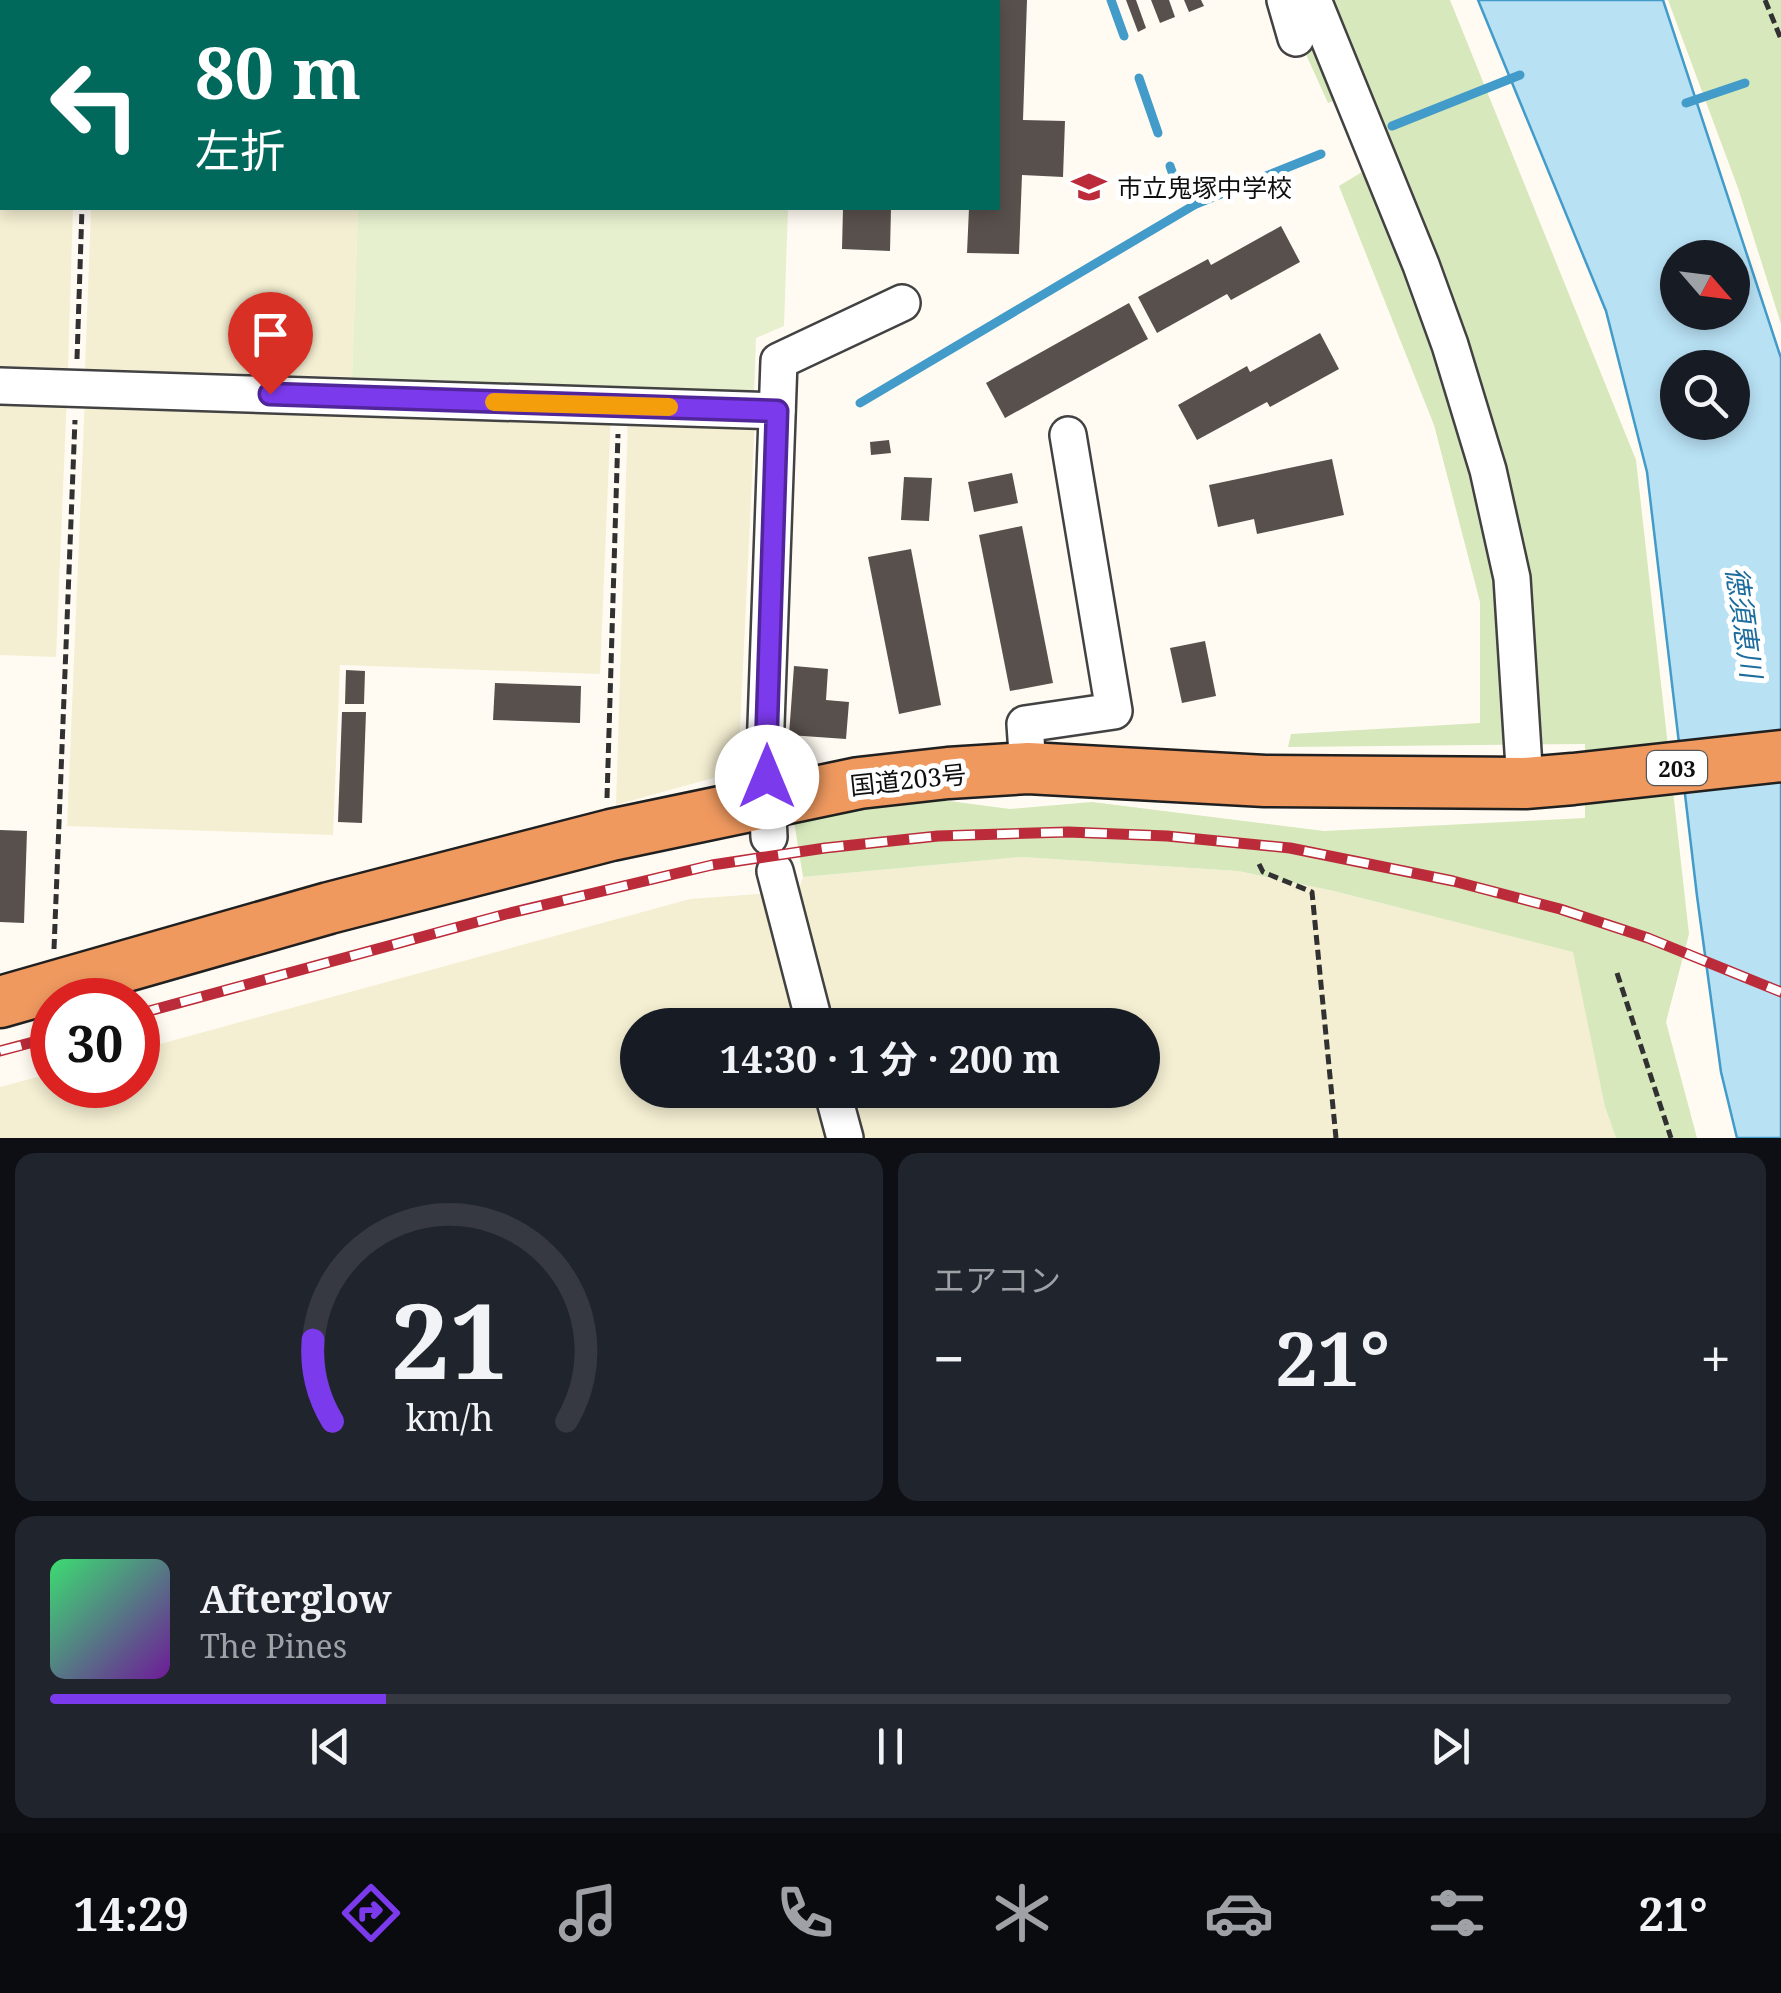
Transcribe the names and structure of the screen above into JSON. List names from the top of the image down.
{
  "streets": {
    "highway": ["203", "国道203号"]
  },
  "water": ["徳須恵川"],
  "places": {
    "school or university": ["市立鬼塚中学校"]
  },
  "north": "bottom right",
  "page": {
    "turn": ["80 m", "左折"],
    "limit": "30",
    "trip": "14:30 · 1 分 · 200 m",
    "tile": "エアコン",
    "heat": ["−", "21°", "+"],
    "song": ["Afterglow", "The Pines"],
    "tabs": ["14:29", "21°"],
    "gauge": ["21", "km/h"]
  }
}
